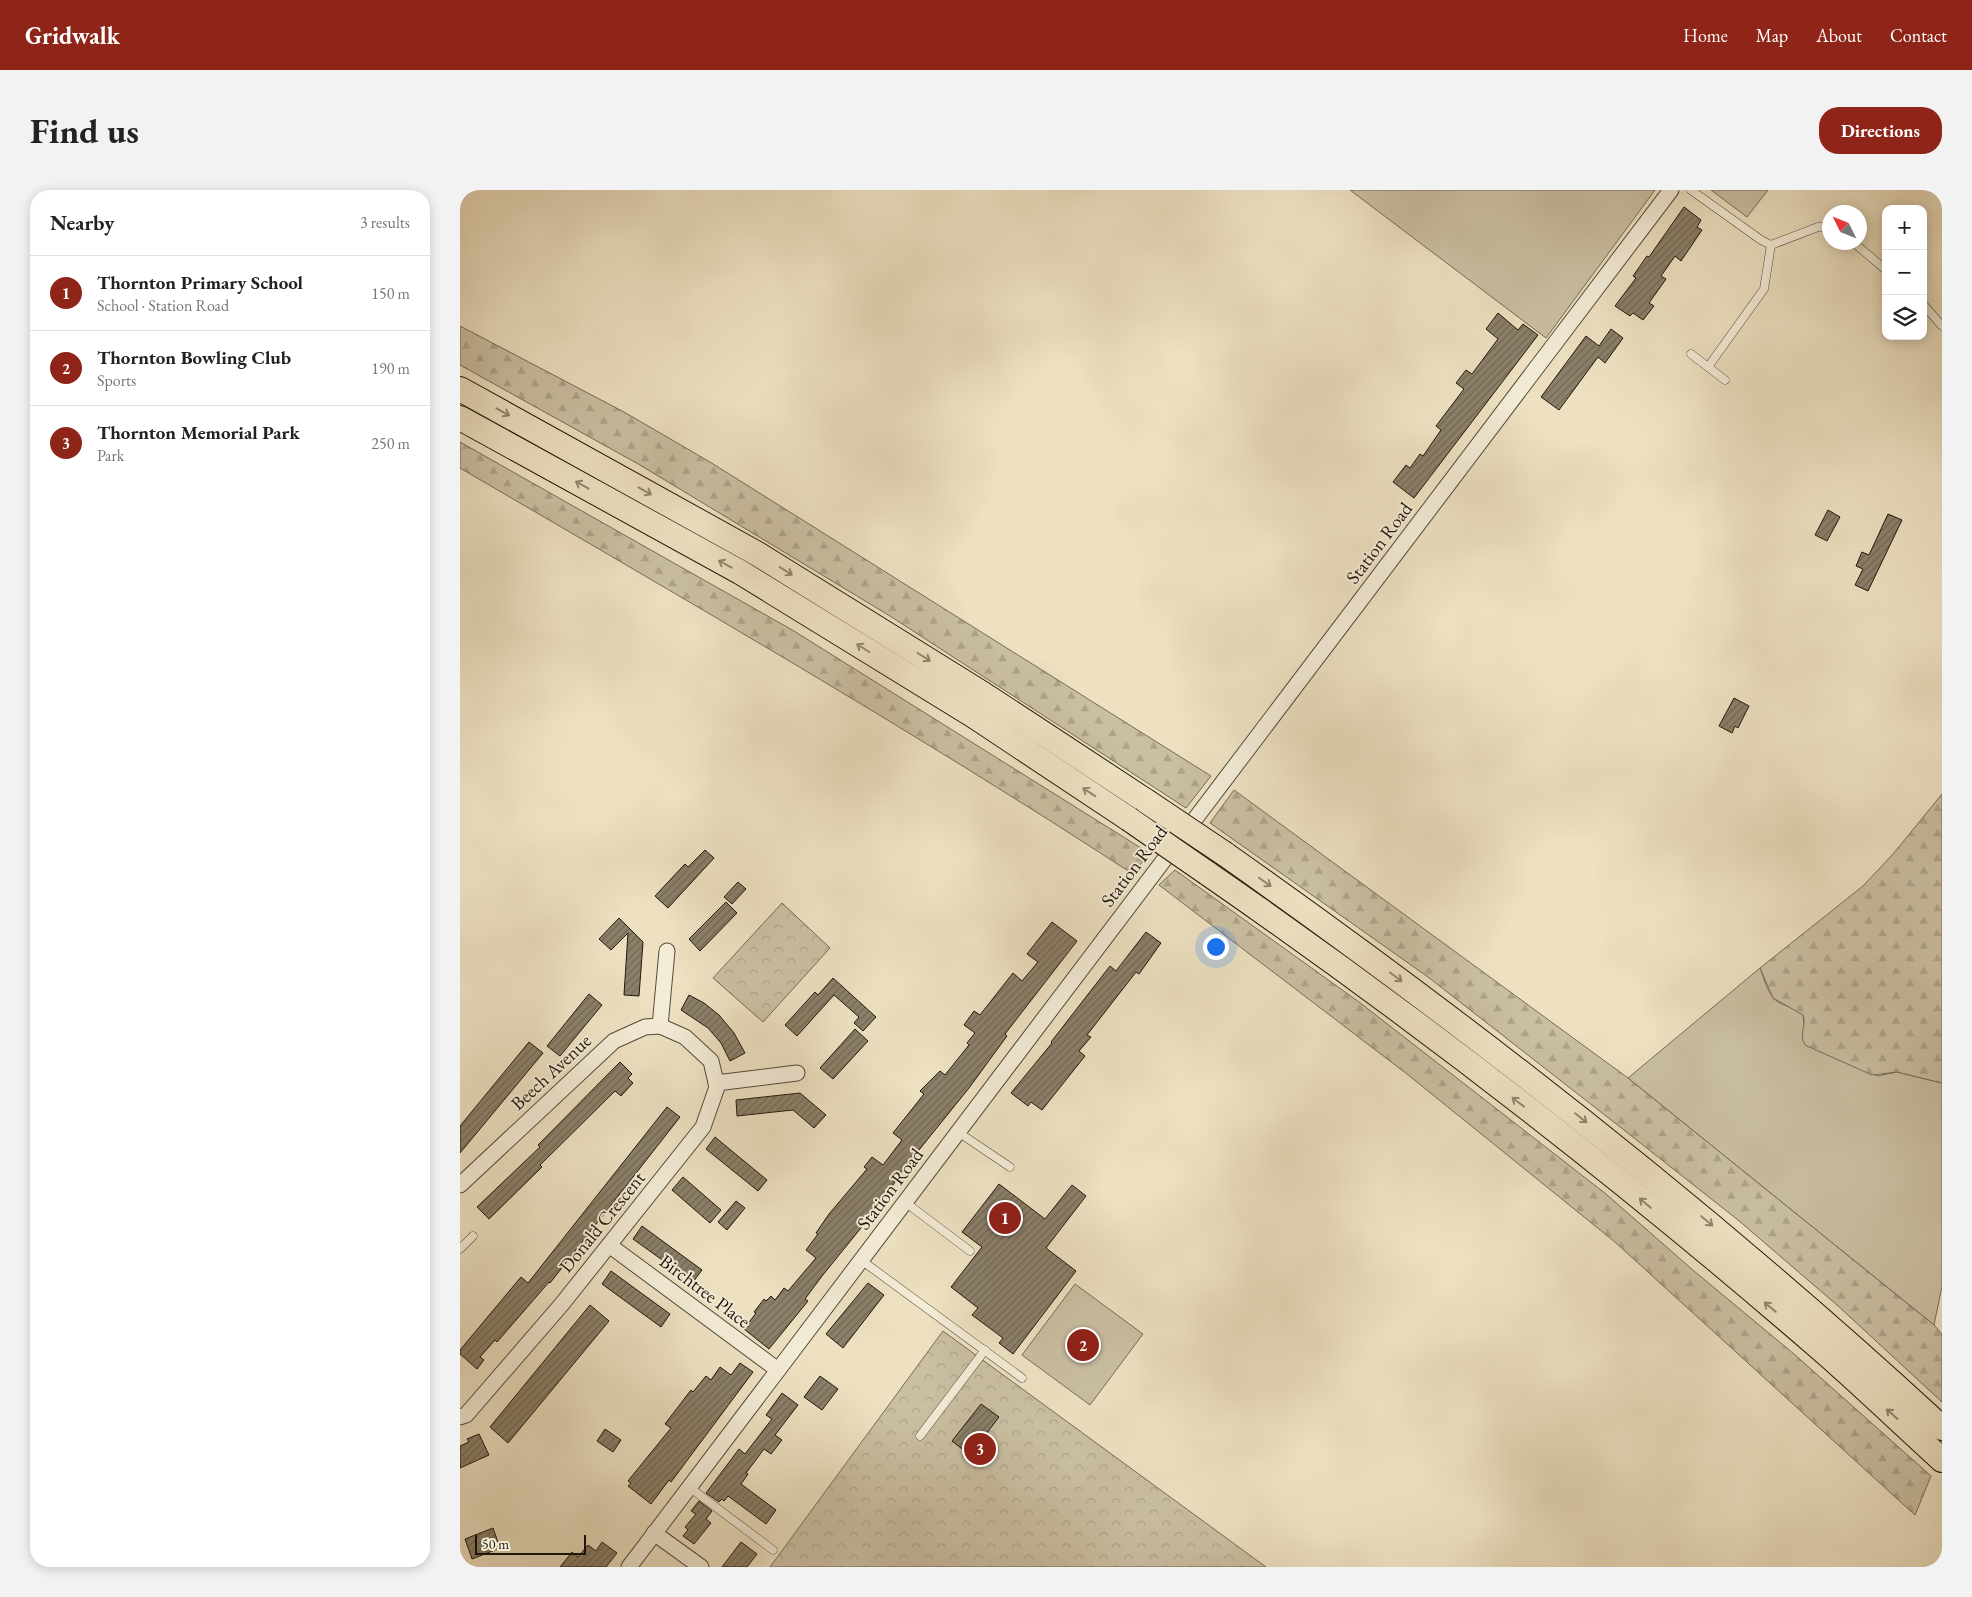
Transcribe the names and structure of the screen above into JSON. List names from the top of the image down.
{
  "streets": {
    "street": [
      "Station Road",
      "Beech Avenue",
      "Donald Crescent",
      "Birchtree Place"
    ]
  },
  "crossings": [
    ["Station Road", "Birchtree Place"],
    ["Beech Avenue", "Donald Crescent"],
    ["Donald Crescent", "Birchtree Place"]
  ],
  "scale_bar": "50 m",
  "north": "top left",
  "page": {
    "header": "Gridwalk",
    "nav": [
      "Home",
      "Map",
      "About",
      "Contact"
    ],
    "buttons": "Directions",
    "title": "Find us",
    "heading": ["Nearby", "3 results"],
    "map_buttons": ["+", "−"],
    "list": [
      {
        "mark": "1",
        "name": "Thornton Primary School",
        "note": "School · Station Road",
        "value": "150 m"
      },
      {
        "mark": "2",
        "name": "Thornton Bowling Club",
        "note": "Sports",
        "value": "190 m"
      },
      {
        "mark": "3",
        "name": "Thornton Memorial Park",
        "note": "Park",
        "value": "250 m"
      }
    ],
    "pins": ["1", "2", "3"],
    "scale": "50 m"
  }
}
